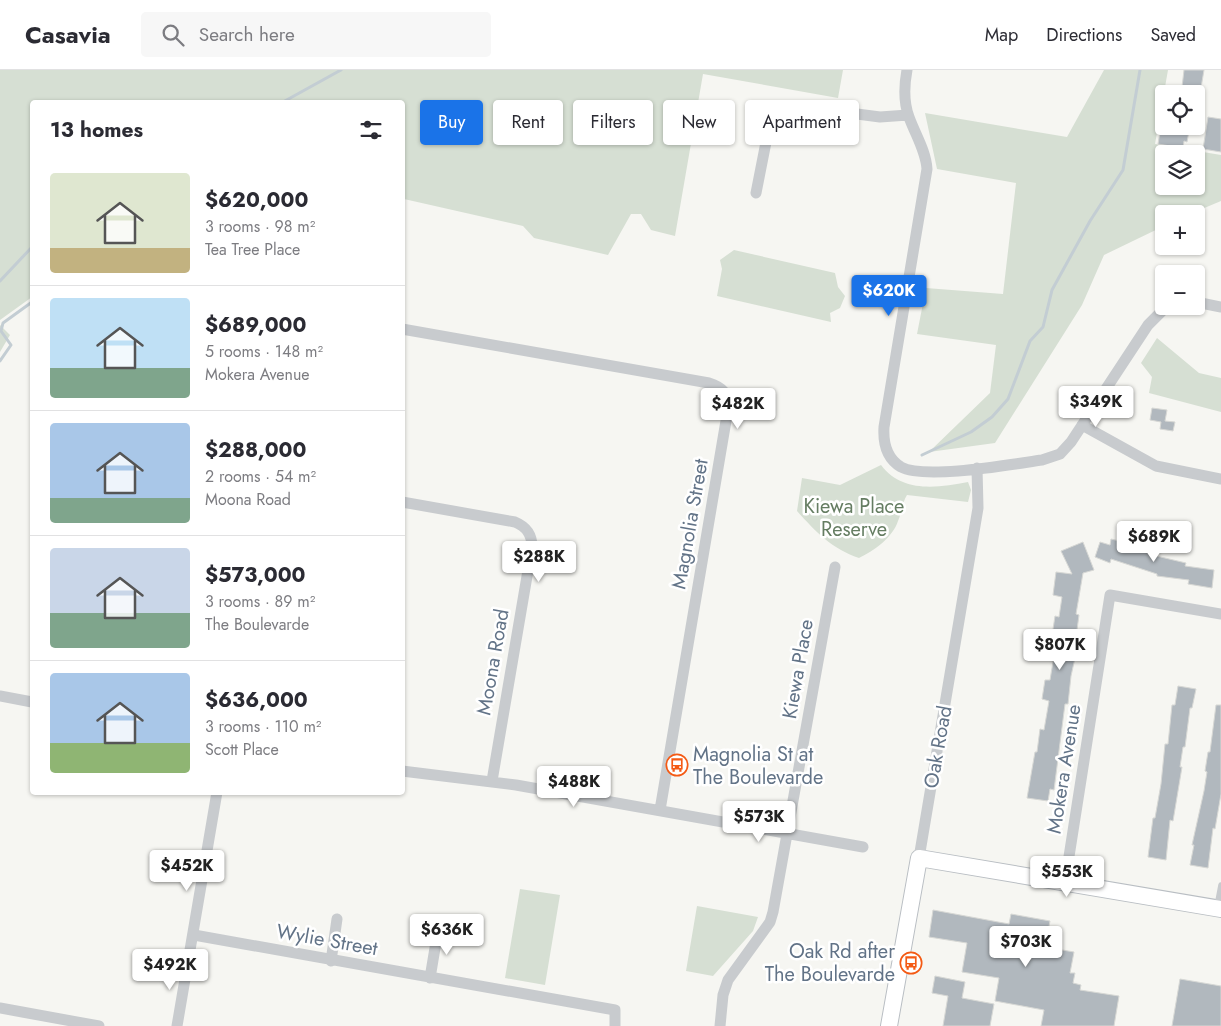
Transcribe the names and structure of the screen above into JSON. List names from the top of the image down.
{
  "streets": {
    "street": [
      "Magnolia Street",
      "Moona Road",
      "Kiewa Place",
      "Oak Road",
      "Mokera Avenue",
      "Wylie Street"
    ]
  },
  "parks": ["Kiewa Place Reserve"],
  "places": {
    "bus stop": ["Magnolia St at The Boulevarde", "Oak Rd after The Boulevarde"]
  },
  "page": {
    "header": "Casavia",
    "search": "Search here",
    "nav": ["Map", "Directions", "Saved"],
    "map_buttons": ["+", "−"],
    "chip": [
      "Buy",
      "Rent",
      "Filters",
      "New",
      "Apartment"
    ],
    "heading": "13 homes",
    "list": [
      {
        "name": "$620,000",
        "note": "3 rooms · 98 m² · Tea Tree Place"
      },
      {
        "name": "$689,000",
        "note": "5 rooms · 148 m² · Mokera Avenue"
      },
      {
        "name": "$288,000",
        "note": "2 rooms · 54 m² · Moona Road"
      },
      {
        "name": "$573,000",
        "note": "3 rooms · 89 m² · The Boulevarde"
      },
      {
        "name": "$636,000",
        "note": "3 rooms · 110 m² · Scott Place"
      }
    ],
    "price": [
      "$620K",
      "$349K",
      "$482K",
      "$689K",
      "$288K",
      "$807K",
      "$488K",
      "$573K",
      "$452K",
      "$553K",
      "$636K",
      "$703K",
      "$492K"
    ]
  }
}
